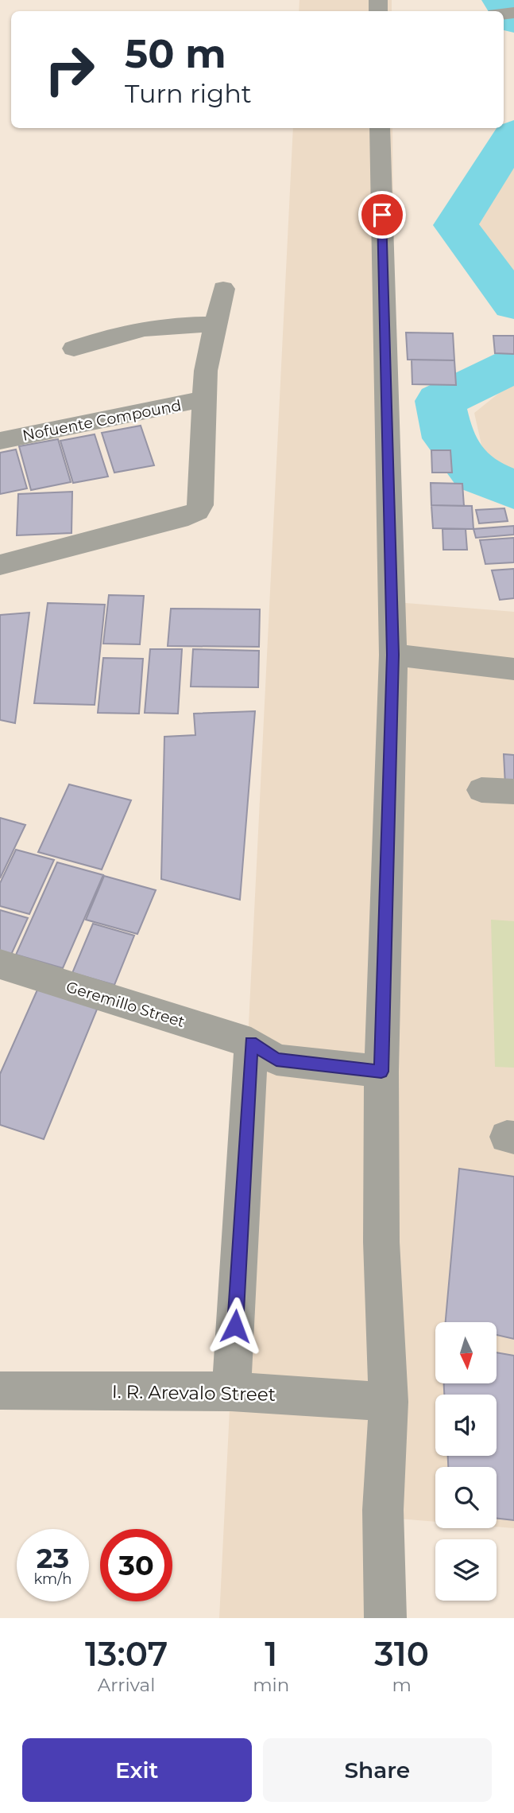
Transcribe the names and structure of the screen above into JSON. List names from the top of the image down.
{
  "streets": {
    "street": ["Nofuente Compound", "Geremillo Street", "I. R. Arevalo Street"]
  },
  "north": "bottom",
  "page": {
    "turn": ["50 m", "Turn right"],
    "speed": "23 km/h",
    "limit": "30",
    "eta": [
      "13:07",
      "Arrival",
      "1",
      "min",
      "310",
      "m"
    ],
    "buttons": ["Exit", "Share"]
  }
}
